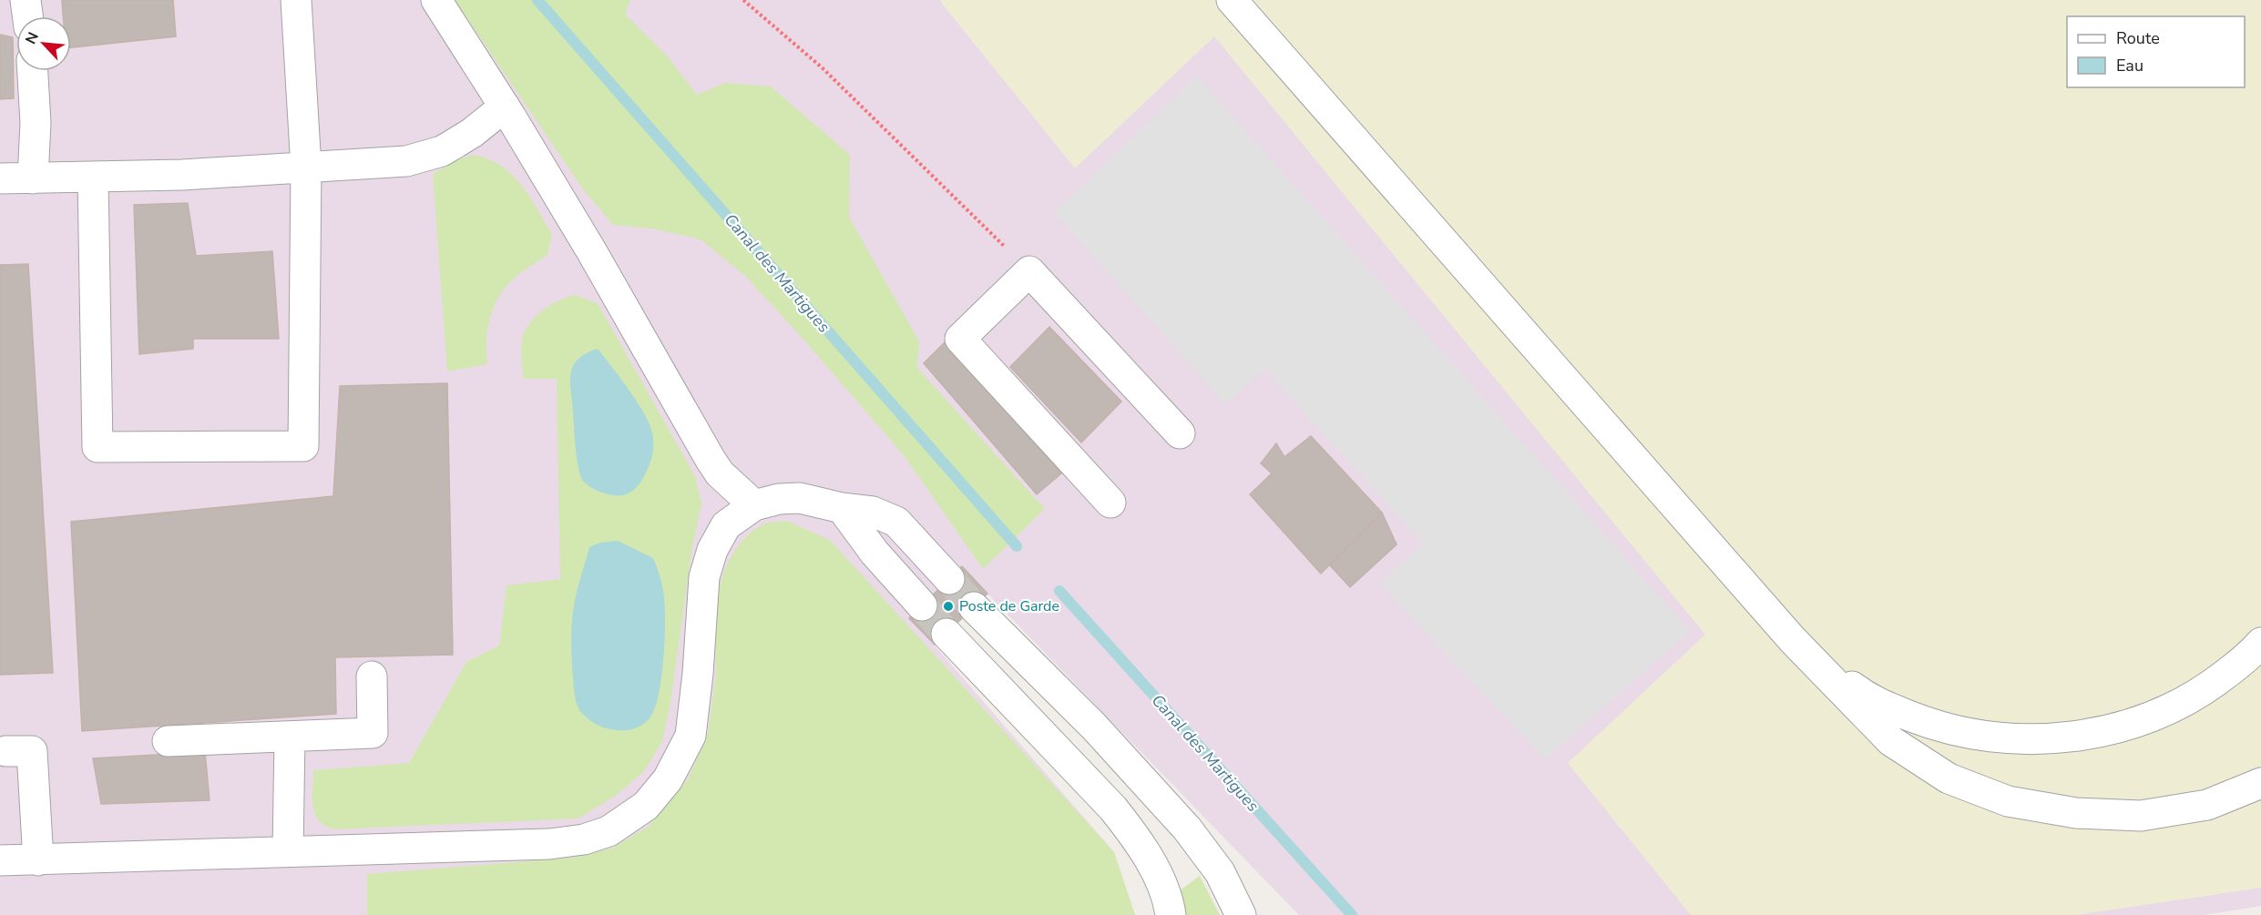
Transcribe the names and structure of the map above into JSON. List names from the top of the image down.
{
  "water": ["Canal des Martigues"],
  "places": ["Poste de Garde"],
  "legend": ["Route", "Eau"],
  "north": "top left"
}
